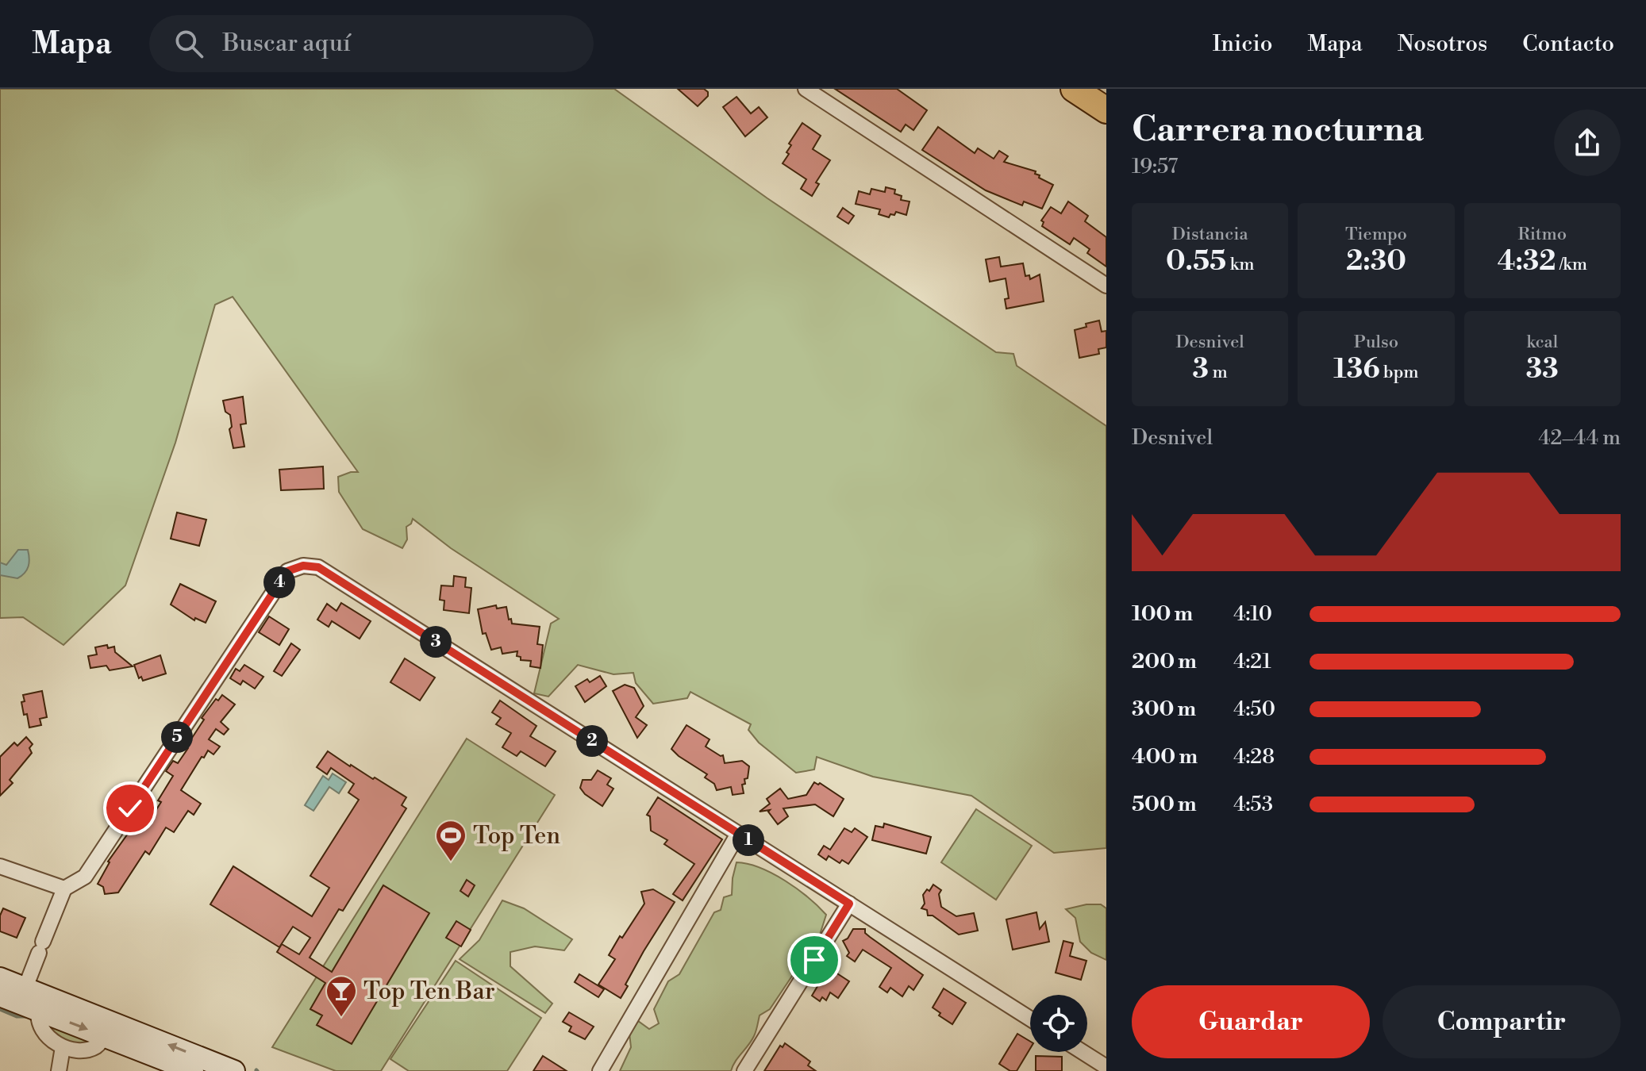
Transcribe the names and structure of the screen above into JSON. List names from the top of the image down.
{
  "places": {
    "sports": ["Top Ten"],
    "bar": ["Top Ten Bar"]
  },
  "page": {
    "header": "Mapa",
    "search": "Buscar aquí",
    "nav": [
      "Inicio",
      "Mapa",
      "Nosotros",
      "Contacto"
    ],
    "heading": ["Carrera nocturna", "19:57"],
    "stats": [
      ["Distancia", "0.55 km"],
      ["Tiempo", "2:30"],
      ["Ritmo", "4:32 /km"],
      ["Desnivel", "3 m"],
      ["Pulso", "136 bpm"],
      ["kcal", "33"]
    ],
    "chart": ["Desnivel", "42–44 m"],
    "pins": [
      "4",
      "3",
      "5",
      "2",
      "1"
    ],
    "list": [
      {
        "name": "100 m",
        "note": "4:10"
      },
      {
        "name": "200 m",
        "note": "4:21"
      },
      {
        "name": "300 m",
        "note": "4:50"
      },
      {
        "name": "400 m",
        "note": "4:28"
      },
      {
        "name": "500 m",
        "note": "4:53"
      }
    ],
    "buttons": ["Guardar", "Compartir"]
  }
}
